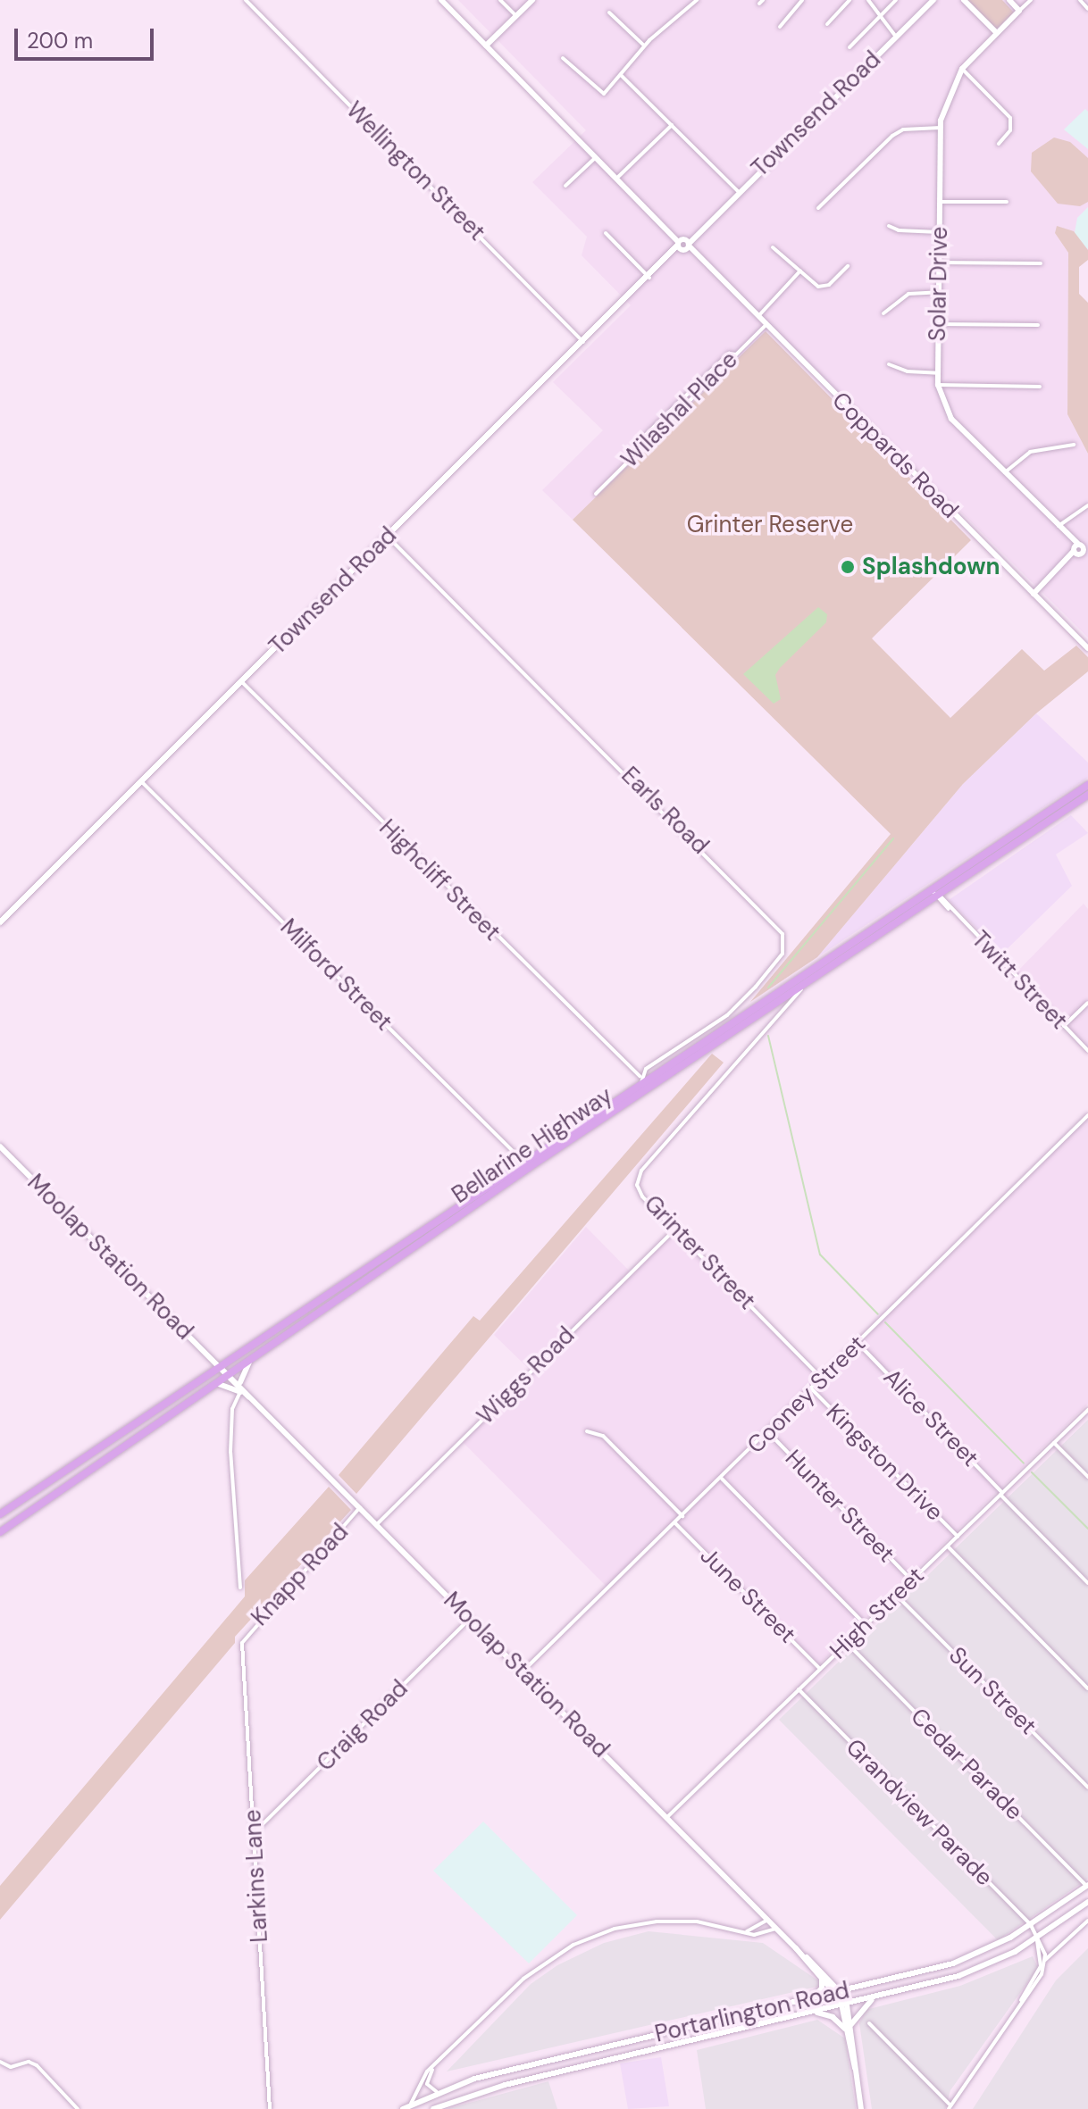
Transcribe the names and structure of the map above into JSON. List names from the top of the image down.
{
  "streets": {
    "highway": ["Bellarine Highway"],
    "street": [
      "Townsend Road",
      "Wellington Street",
      "Solar Drive",
      "Wilashal Place",
      "Coppards Road",
      "Earls Road",
      "Highcliff Street",
      "Milford Street",
      "Twitt Street",
      "Grinter Street",
      "Moolap Station Road",
      "Wiggs Road",
      "Cooney Street",
      "Alice Street",
      "Kingston Drive",
      "Hunter Street",
      "Knapp Road",
      "June Street",
      "High Street",
      "Sun Street",
      "Craig Road",
      "Cedar Parade",
      "Grandview Parade",
      "Larkins Lane",
      "Portarlington Road"
    ]
  },
  "crossings": [
    ["Townsend Road", "Wellington Street"],
    ["Townsend Road", "Coppards Road"],
    ["Townsend Road", "Earls Road"],
    ["Townsend Road", "Highcliff Street"],
    ["Townsend Road", "Milford Street"],
    ["Wilashal Place", "Coppards Road"],
    ["Earls Road", "Highcliff Street"],
    ["Earls Road", "Bellarine Highway"],
    ["Highcliff Street", "Bellarine Highway"],
    ["Milford Street", "Bellarine Highway"],
    ["Twitt Street", "Bellarine Highway"],
    ["Bellarine Highway", "Grinter Street"],
    ["Bellarine Highway", "Moolap Station Road"],
    ["Grinter Street", "Wiggs Road"],
    ["Grinter Street", "Cooney Street"],
    ["Moolap Station Road", "Wiggs Road"],
    ["Moolap Station Road", "Cooney Street"],
    ["Moolap Station Road", "Knapp Road"],
    ["Moolap Station Road", "High Street"],
    ["Moolap Station Road", "Craig Road"],
    ["Moolap Station Road", "Portarlington Road"],
    ["Cooney Street", "Alice Street"],
    ["Cooney Street", "Kingston Drive"],
    ["Cooney Street", "Hunter Street"],
    ["Cooney Street", "June Street"],
    ["Alice Street", "High Street"],
    ["Kingston Drive", "High Street"],
    ["Hunter Street", "High Street"],
    ["Knapp Road", "Larkins Lane"],
    ["June Street", "High Street"],
    ["High Street", "Sun Street"],
    ["High Street", "Cedar Parade"],
    ["High Street", "Grandview Parade"],
    ["Craig Road", "Larkins Lane"],
    ["Cedar Parade", "Portarlington Road"],
    ["Grandview Parade", "Portarlington Road"]
  ],
  "parks": ["Grinter Reserve"],
  "places": ["Splashdown"],
  "scale_bar": "200 m"
}
